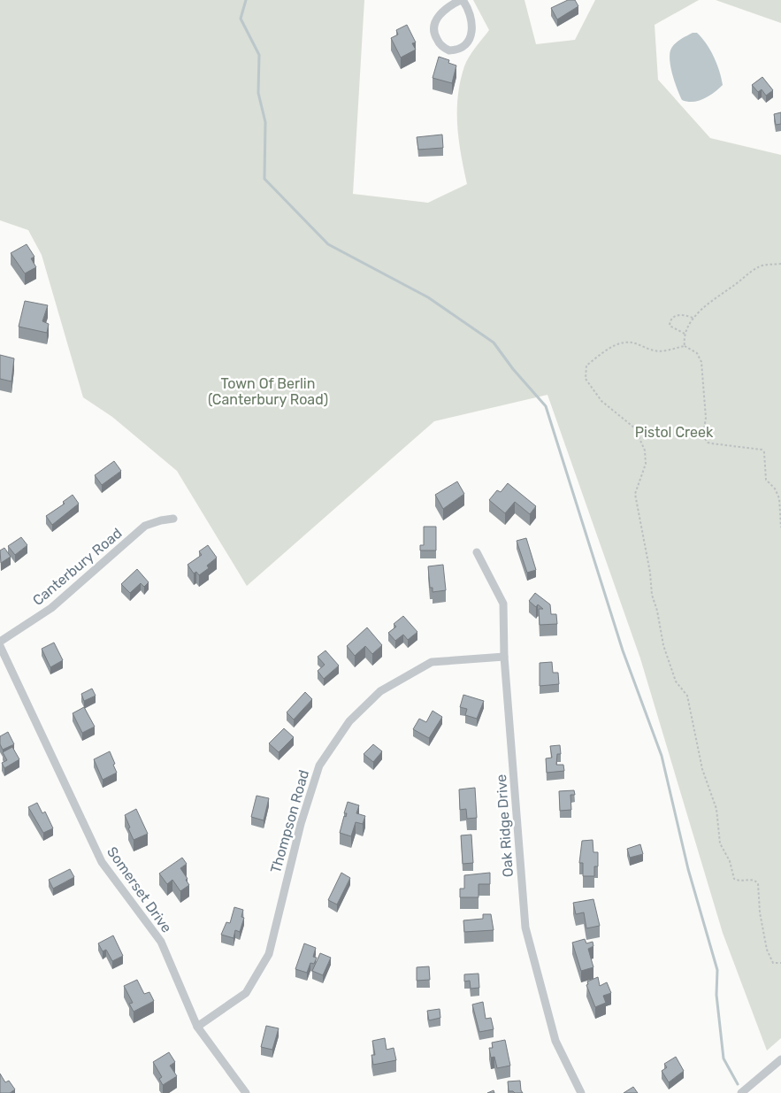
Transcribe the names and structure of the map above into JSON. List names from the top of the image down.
{
  "streets": {
    "street": [
      "Canterbury Road",
      "Thompson Road",
      "Oak Ridge Drive",
      "Somerset Drive"
    ]
  },
  "crossings": [
    ["Thompson Road", "Oak Ridge Drive"],
    ["Thompson Road", "Somerset Drive"]
  ],
  "parks": ["Town Of Berlin (Canterbury Road)", "Pistol Creek"]
}
